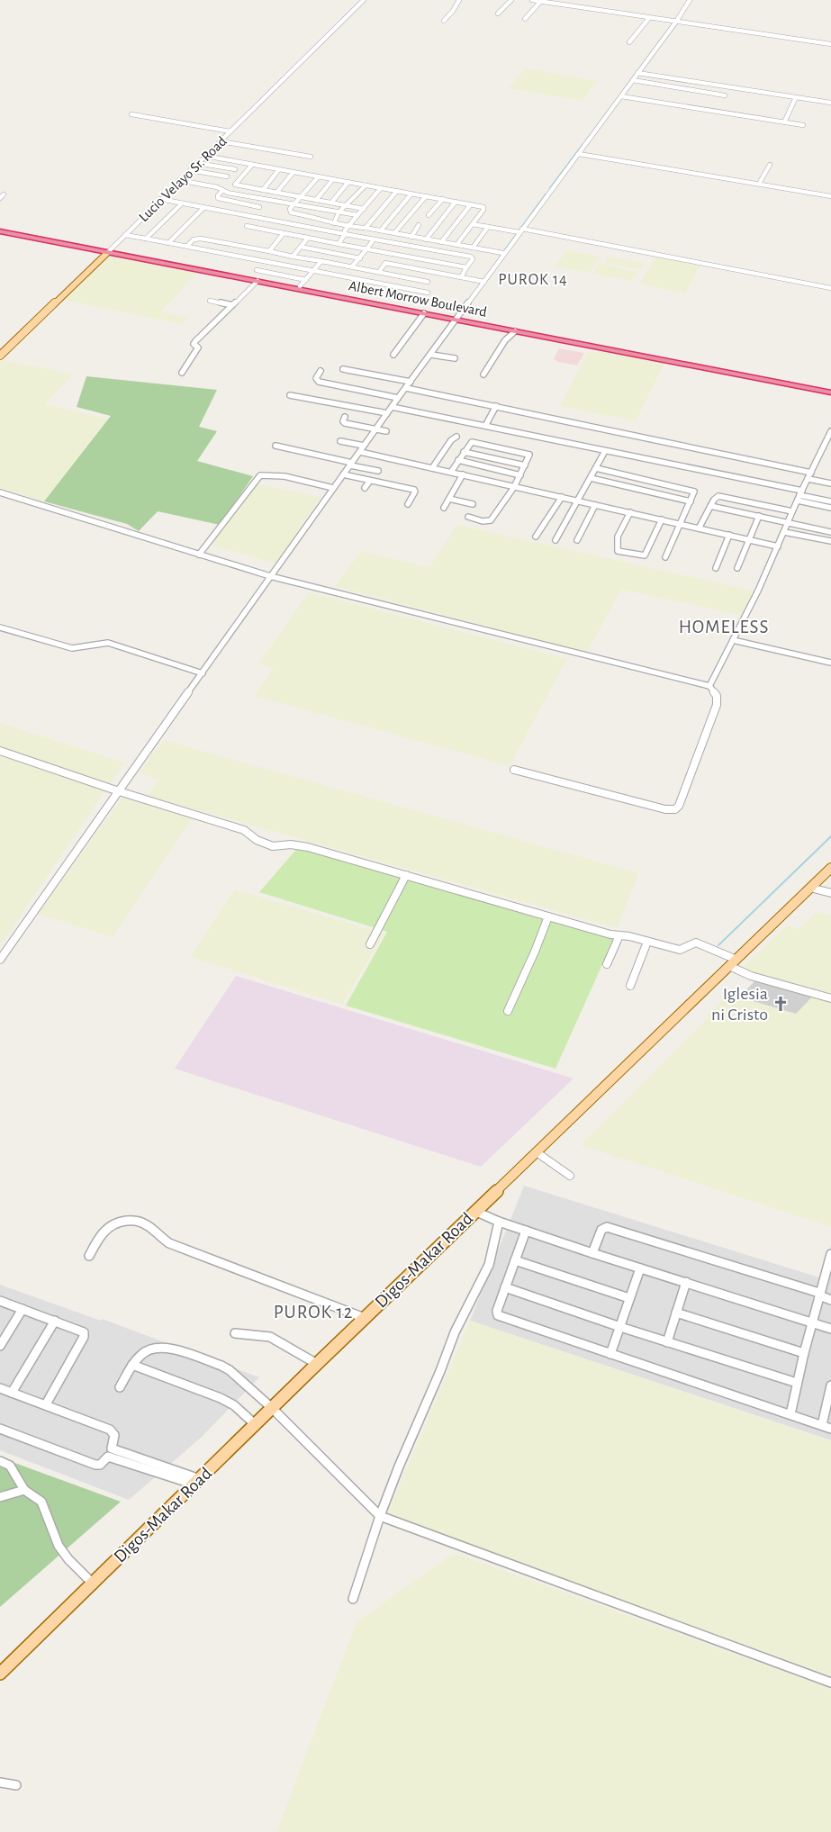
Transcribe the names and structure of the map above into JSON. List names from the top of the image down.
{
  "streets": {
    "highway": ["Albert Morrow Boulevard"],
    "main road": ["Lucio Velayo Sr. Road", "Digos-Makar Road"]
  },
  "crossings": [
    ["Lucio Velayo Sr. Road", "Albert Morrow Boulevard"]
  ],
  "districts": ["PUROK 14", "HOMELESS", "PUROK 12"],
  "places": {
    "church": ["Iglesia ni Cristo"]
  }
}
